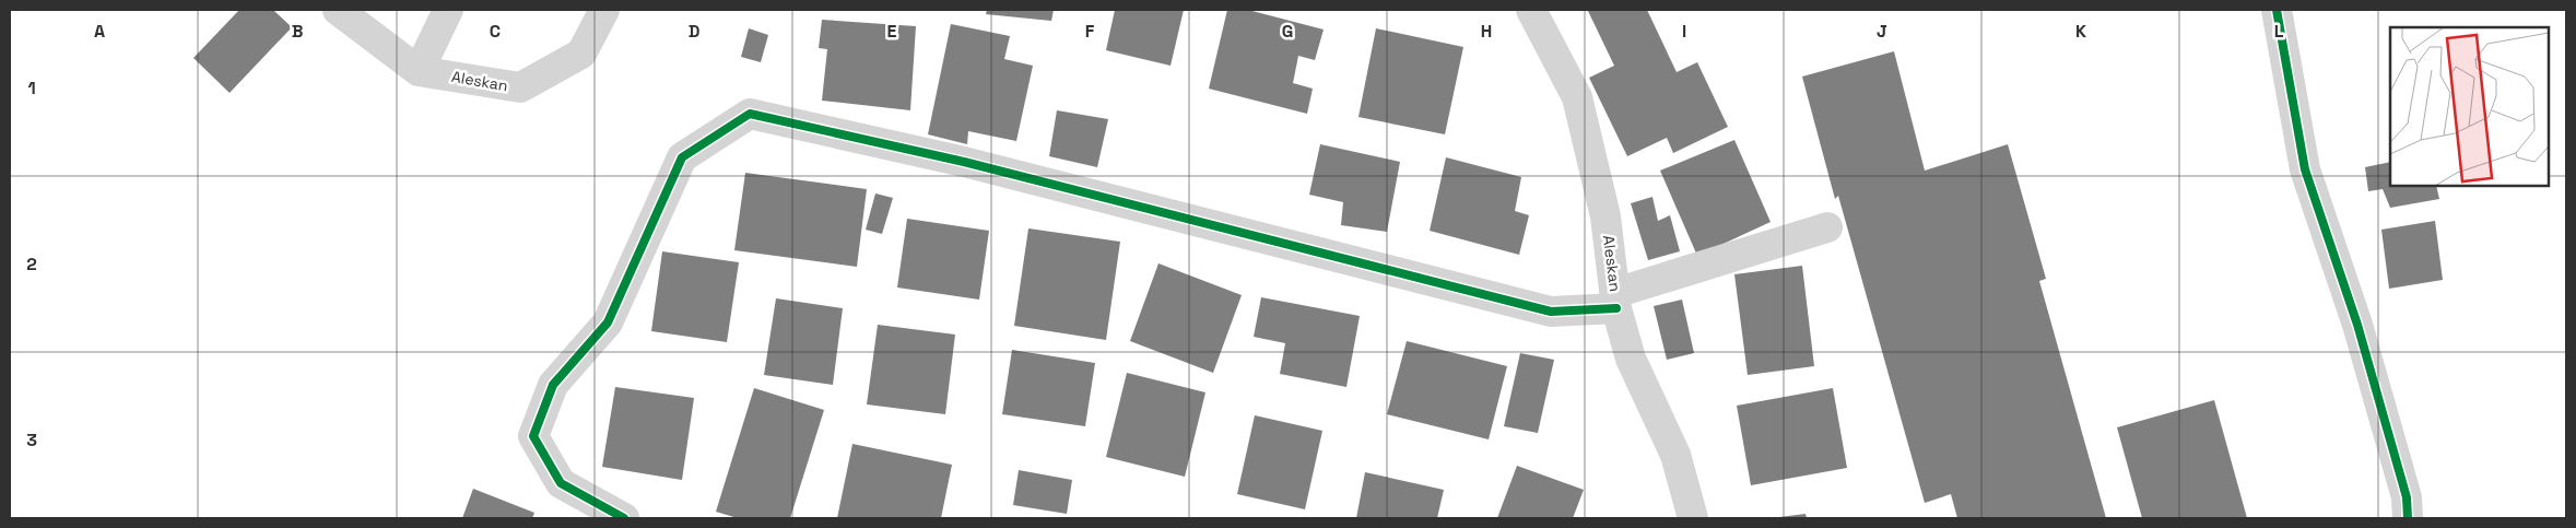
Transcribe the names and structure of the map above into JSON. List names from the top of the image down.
{
  "streets": {
    "street": ["Aleskan"]
  },
  "grid": {
    "columns": [
      "A",
      "B",
      "C",
      "D",
      "E",
      "F",
      "G",
      "H",
      "I",
      "J",
      "K",
      "L"
    ],
    "rows": ["1", "2", "3"]
  }
}
